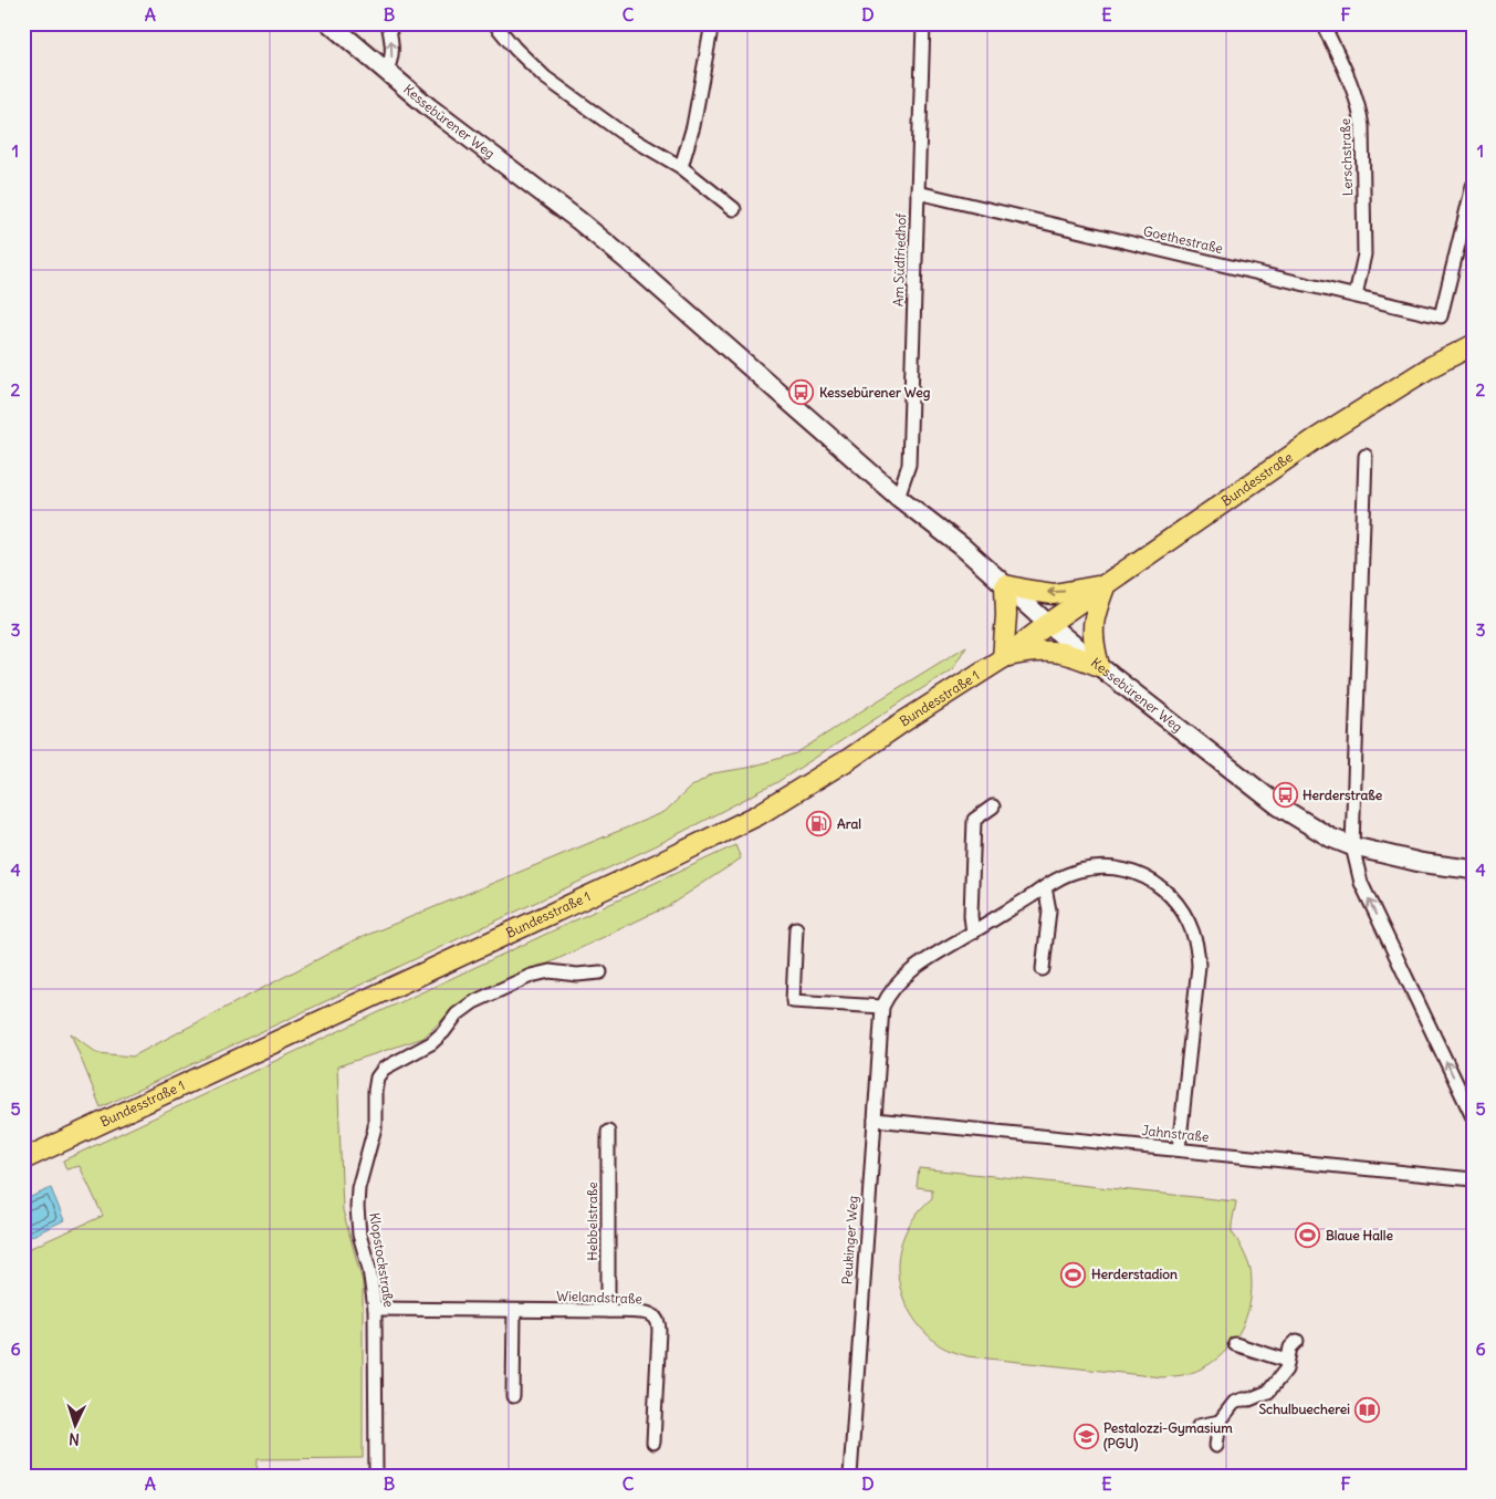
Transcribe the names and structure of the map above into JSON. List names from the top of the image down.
{
  "streets": {
    "main road": ["Kessebürener Weg", "Bundesstraße", "Bundesstraße 1"],
    "street": [
      "Lerschstraße",
      "Goethestraße",
      "Am Südfriedhof",
      "Jahnstraße",
      "Hebbelstraße",
      "Peukinger Weg",
      "Klopstockstraße",
      "Wielandstraße"
    ]
  },
  "crossings": [
    ["Kessebürener Weg", "Am Südfriedhof"],
    ["Kessebürener Weg", "Bundesstraße"],
    ["Kessebürener Weg", "Bundesstraße 1"],
    ["Lerschstraße", "Goethestraße"],
    ["Goethestraße", "Am Südfriedhof"],
    ["Bundesstraße", "Bundesstraße 1"],
    ["Jahnstraße", "Peukinger Weg"],
    ["Hebbelstraße", "Wielandstraße"],
    ["Klopstockstraße", "Wielandstraße"]
  ],
  "places": {
    "bus stop": ["Kessebürener Weg", "Herderstraße"],
    "fuel station": ["Aral"],
    "sports": ["Blaue Halle", "Herderstadion"],
    "library": ["Schulbuecherei"],
    "school or university": ["Pestalozzi-Gymasium (PGU)"]
  },
  "north": "bottom",
  "grid": {
    "columns": [
      "A",
      "B",
      "C",
      "D",
      "E",
      "F"
    ],
    "rows": [
      "1",
      "2",
      "3",
      "4",
      "5",
      "6"
    ]
  }
}
